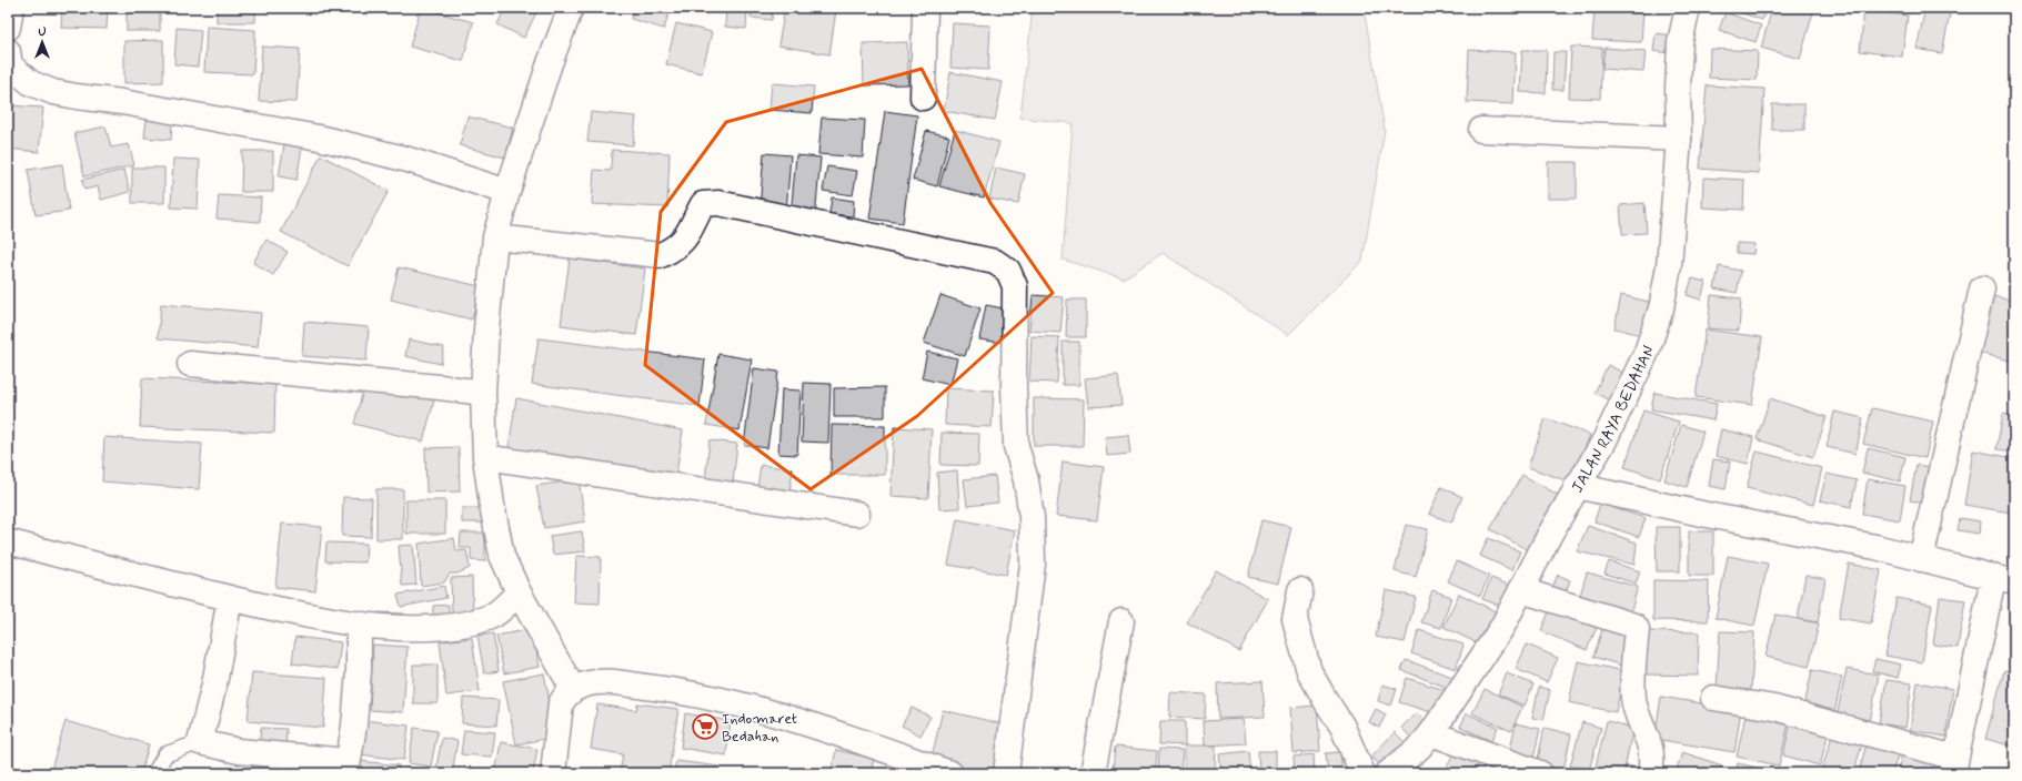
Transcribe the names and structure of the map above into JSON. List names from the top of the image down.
{
  "streets": {
    "street": ["JALAN RAYA BEDAHAN"]
  },
  "places": {
    "supermarket": ["Indomaret Bedahan"]
  },
  "north": "top"
}
